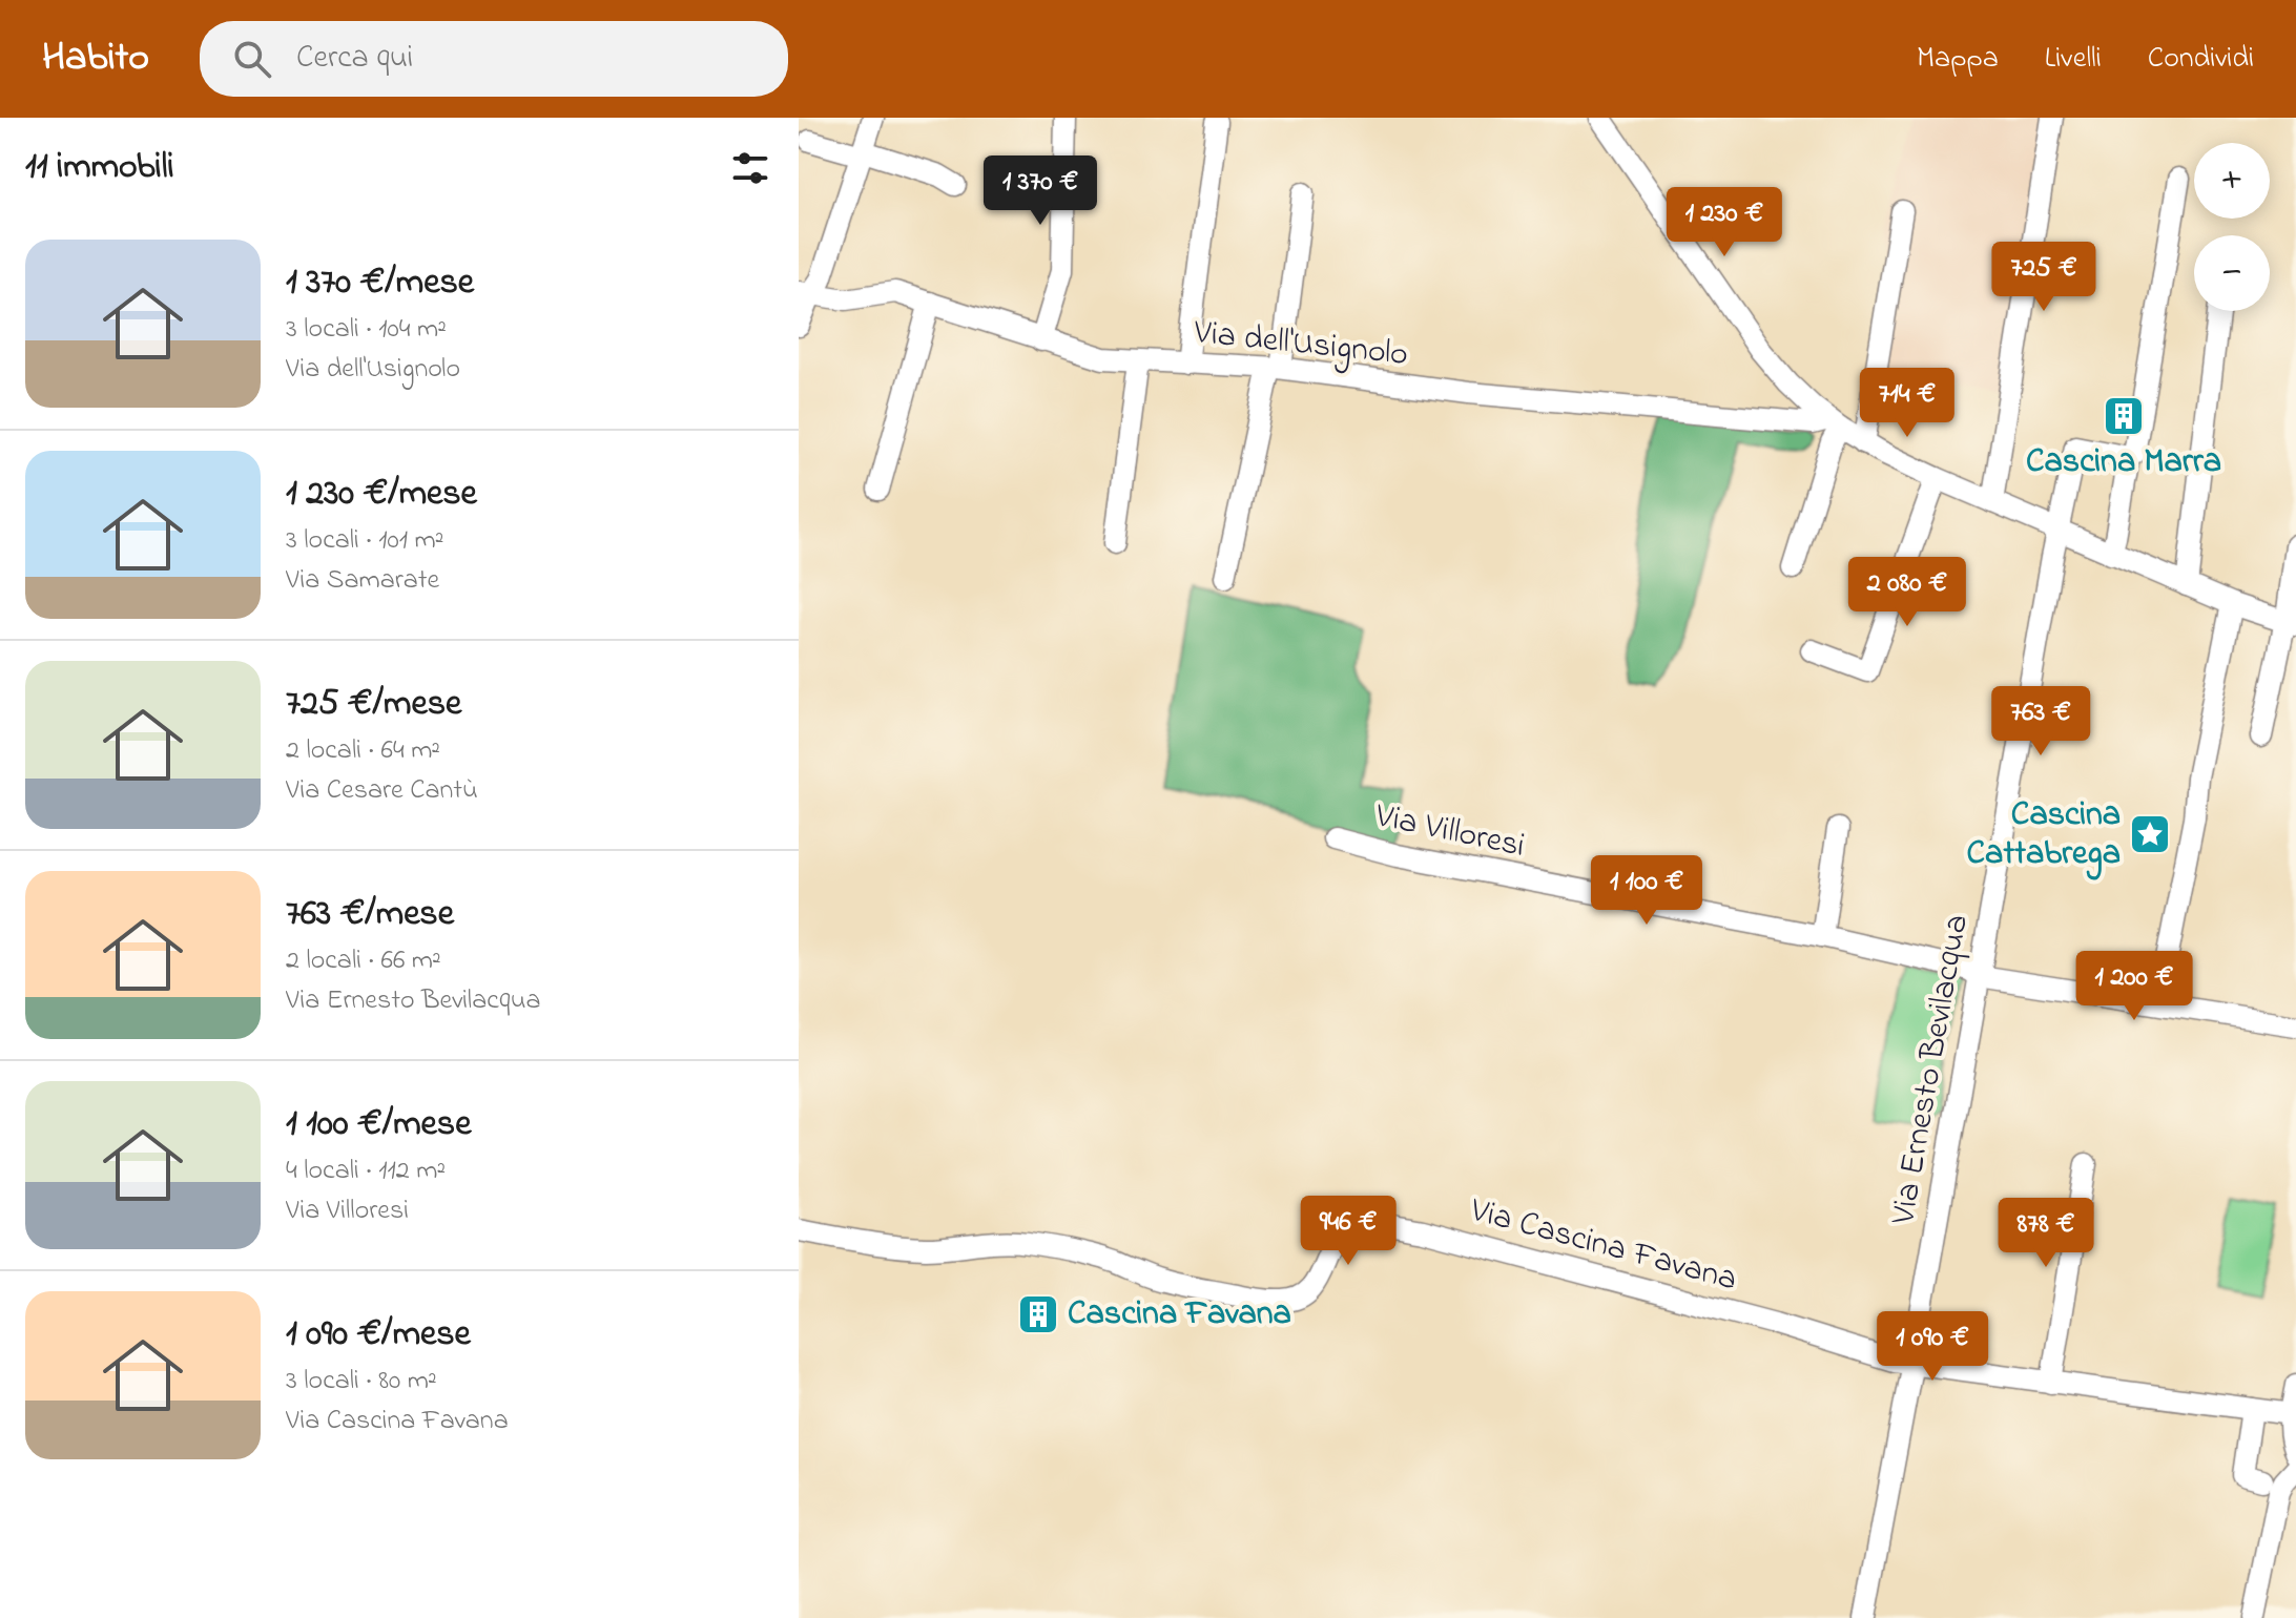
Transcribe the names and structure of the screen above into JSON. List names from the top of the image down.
{
  "streets": {
    "street": [
      "Via dell'Usignolo",
      "Via Villoresi",
      "Via Ernesto Bevilacqua",
      "Via Cascina Favana"
    ]
  },
  "crossings": [
    ["Via Villoresi", "Via Ernesto Bevilacqua"],
    ["Via Ernesto Bevilacqua", "Via Cascina Favana"]
  ],
  "places": {
    "building": ["Cascina Marra", "Cascina Favana"],
    "place": ["Cascina Cattabrega"]
  },
  "page": {
    "header": "Habito",
    "search": "Cerca qui",
    "nav": ["Mappa", "Livelli", "Condividi"],
    "heading": "11 immobili",
    "map_buttons": ["+", "−"],
    "price": [
      "1 370 €",
      "1 230 €",
      "725 €",
      "714 €",
      "2 080 €",
      "763 €",
      "1 100 €",
      "1 200 €",
      "946 €",
      "878 €",
      "1 090 €"
    ],
    "list": [
      {
        "name": "1 370 €/mese",
        "note": "3 locali · 104 m² · Via dell'Usignolo"
      },
      {
        "name": "1 230 €/mese",
        "note": "3 locali · 101 m² · Via Samarate"
      },
      {
        "name": "725 €/mese",
        "note": "2 locali · 64 m² · Via Cesare Cantù"
      },
      {
        "name": "763 €/mese",
        "note": "2 locali · 66 m² · Via Ernesto Bevilacqua"
      },
      {
        "name": "1 100 €/mese",
        "note": "4 locali · 112 m² · Via Villoresi"
      },
      {
        "name": "1 090 €/mese",
        "note": "3 locali · 80 m² · Via Cascina Favana"
      }
    ]
  }
}
